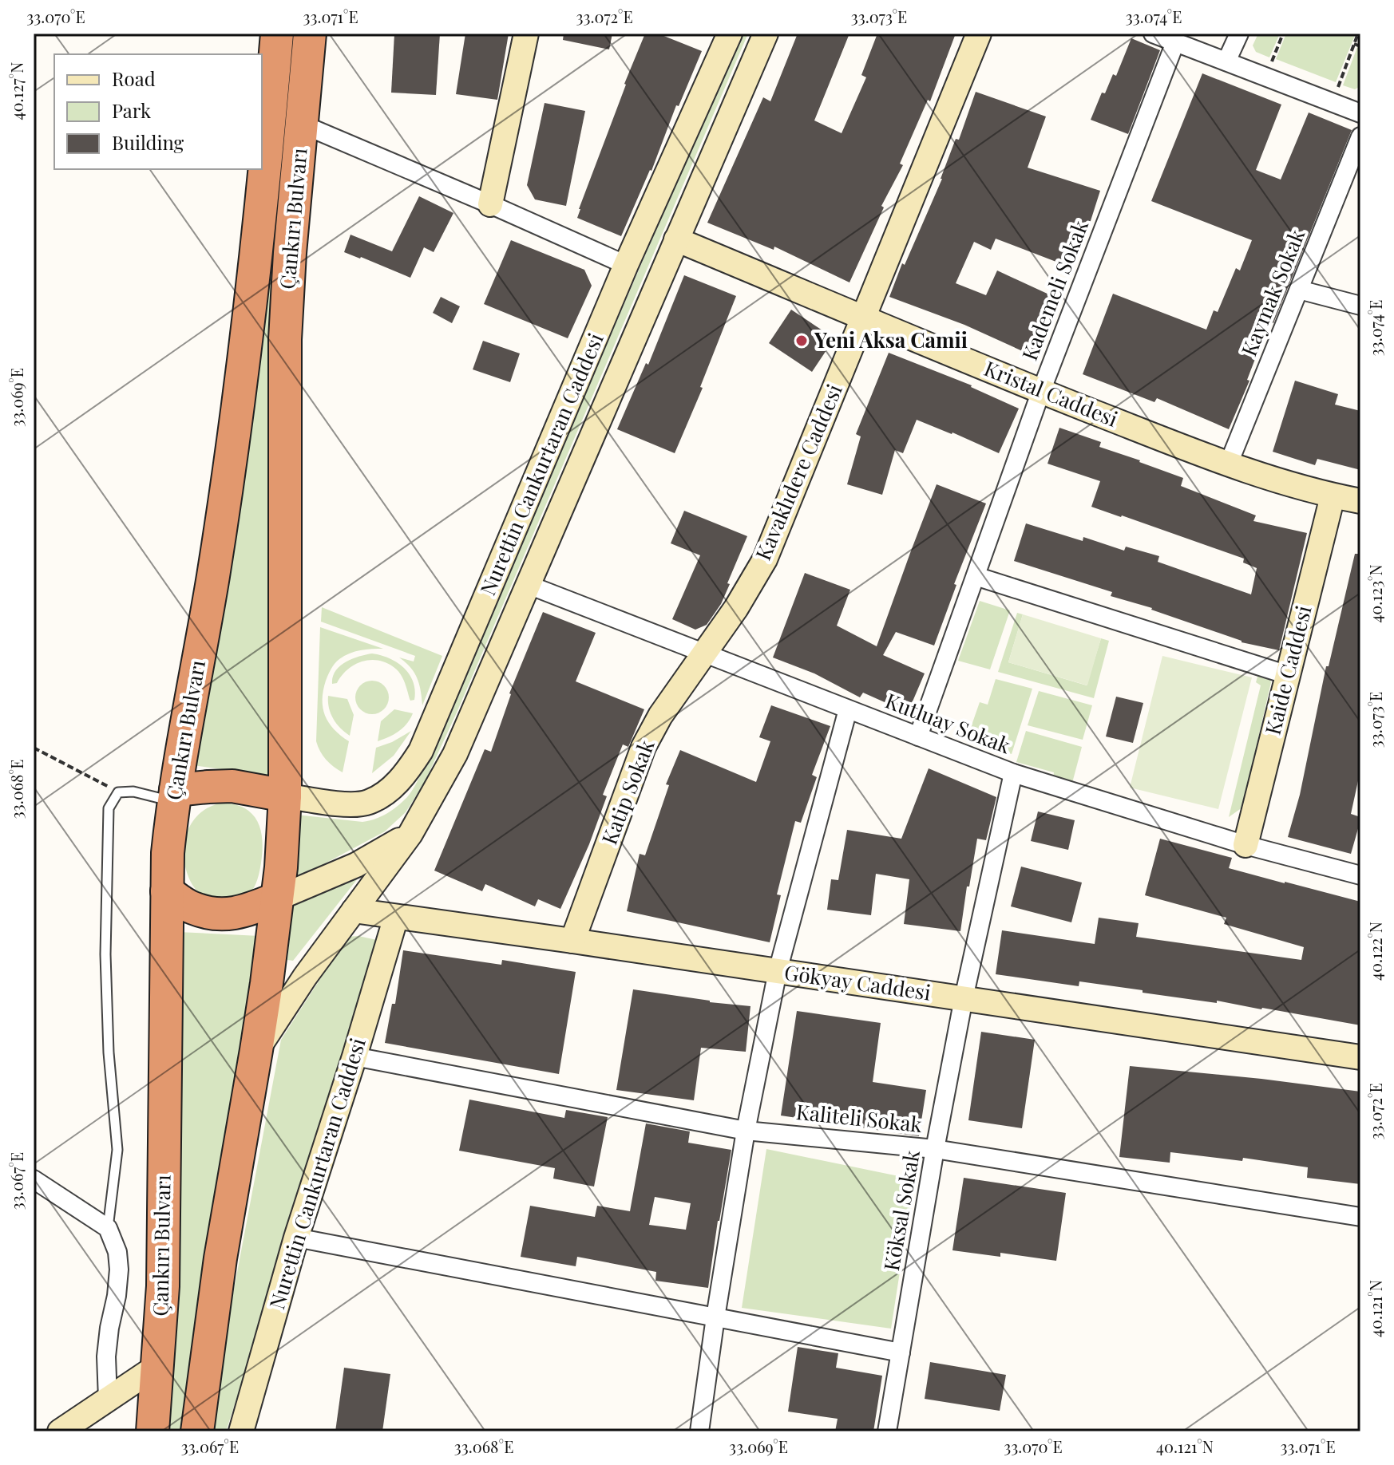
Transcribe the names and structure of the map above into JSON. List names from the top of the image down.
{
  "streets": {
    "highway": ["Çankırı Bulvarı"],
    "street": [
      "Kademeli Sokak",
      "Kaymak Sokak",
      "Kristal Caddesi",
      "Nurettin Cankurtaran Caddesi",
      "Kavaklıdere Caddesi",
      "Kaide Caddesi",
      "Kutluay Sokak",
      "Katip Sokak",
      "Gökyay Caddesi",
      "Kaliteli Sokak",
      "Köksal Sokak"
    ]
  },
  "crossings": [
    ["Çankırı Bulvarı", "Nurettin Cankurtaran Caddesi"],
    ["Kademeli Sokak", "Kristal Caddesi"],
    ["Kademeli Sokak", "Kutluay Sokak"],
    ["Kaymak Sokak", "Kristal Caddesi"],
    ["Kristal Caddesi", "Nurettin Cankurtaran Caddesi"],
    ["Kristal Caddesi", "Kavaklıdere Caddesi"],
    ["Kristal Caddesi", "Kaide Caddesi"],
    ["Nurettin Cankurtaran Caddesi", "Kutluay Sokak"],
    ["Nurettin Cankurtaran Caddesi", "Gökyay Caddesi"],
    ["Nurettin Cankurtaran Caddesi", "Kaliteli Sokak"],
    ["Kavaklıdere Caddesi", "Kutluay Sokak"],
    ["Kavaklıdere Caddesi", "Katip Sokak"],
    ["Kaide Caddesi", "Kutluay Sokak"],
    ["Kutluay Sokak", "Katip Sokak"],
    ["Kutluay Sokak", "Köksal Sokak"],
    ["Katip Sokak", "Gökyay Caddesi"],
    ["Gökyay Caddesi", "Köksal Sokak"],
    ["Kaliteli Sokak", "Köksal Sokak"]
  ],
  "places": ["Yeni Aksa Camii"],
  "legend": ["Road", "Park", "Building"],
  "coordinates": [
    "33.070°E",
    "33.071°E",
    "33.072°E",
    "33.073°E",
    "33.074°E",
    "40.127°N",
    "33.069°E",
    "40.123°N",
    "33.068°E",
    "40.122°N",
    "33.067°E",
    "40.121°N"
  ]
}
